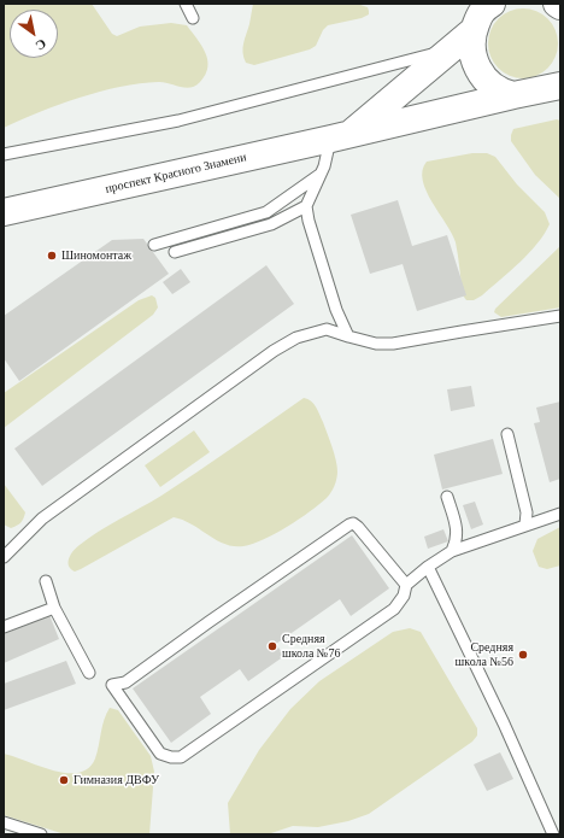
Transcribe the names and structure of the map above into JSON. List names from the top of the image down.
{
  "streets": {
    "main road": ["проспект Красного Знамени"]
  },
  "places": [
    "Шиномонтаж",
    "Средняя школа №76",
    "Средняя школа №56",
    "Гимназия ДВФУ"
  ],
  "north": "bottom right"
}
